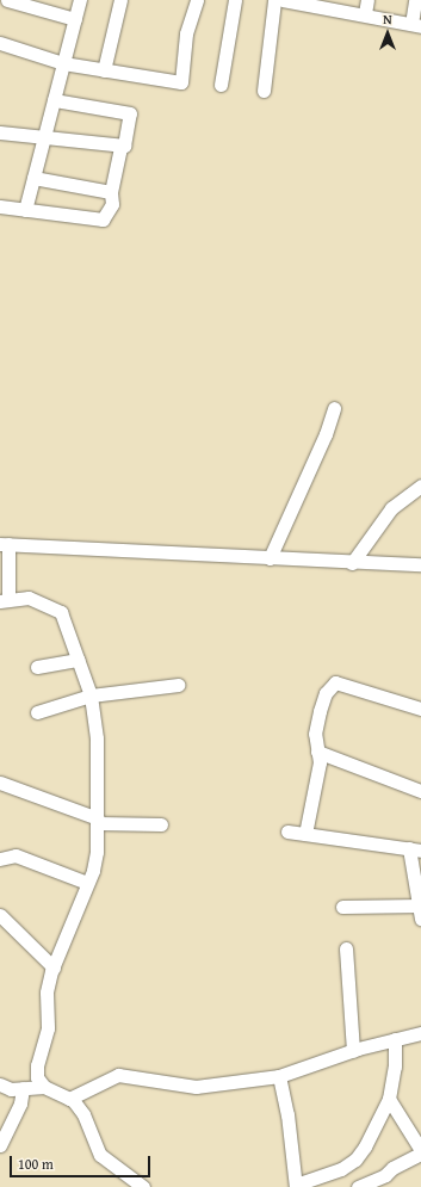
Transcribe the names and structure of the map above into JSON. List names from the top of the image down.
{
  "scale_bar": "100 m",
  "north": "top"
}
